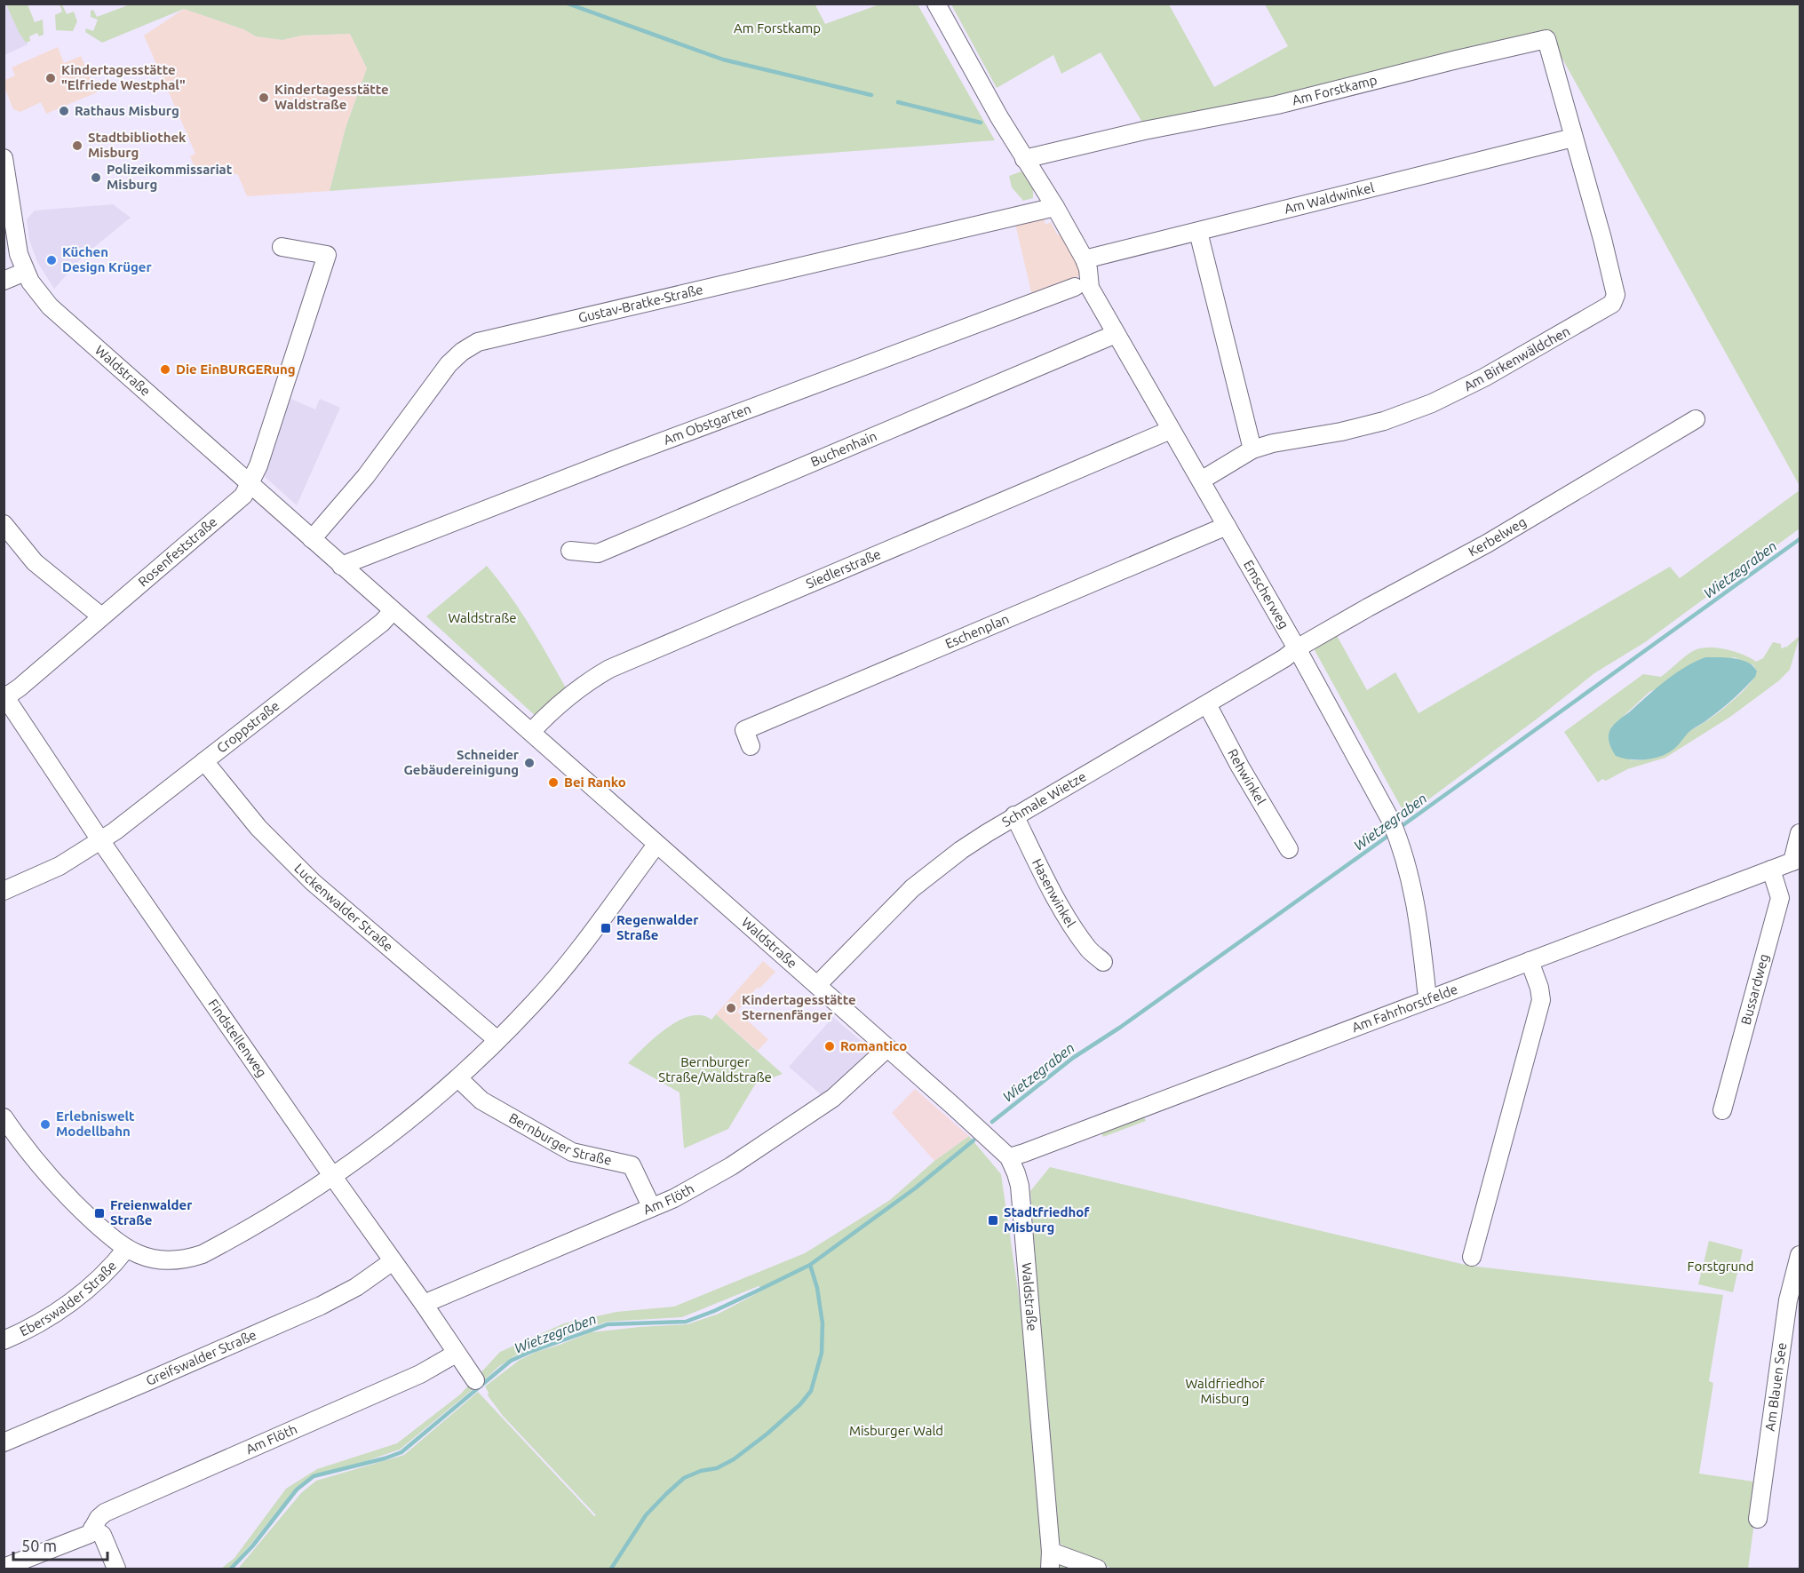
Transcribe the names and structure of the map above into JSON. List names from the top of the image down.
{
  "streets": {
    "street": [
      "Am Forstkamp",
      "Am Waldwinkel",
      "Gustav-Bratke-Straße",
      "Am Birkenwäldchen",
      "Waldstraße",
      "Am Obstgarten",
      "Buchenhain",
      "Kerbelweg",
      "Rosenfeststraße",
      "Siedlerstraße",
      "Emscherweg",
      "Eschenplan",
      "Croppstraße",
      "Rehwinkel",
      "Schmale Wietze",
      "Hasenwinkel",
      "Luckenwalder Straße",
      "Bussardweg",
      "Am Fahrhorstfelde",
      "Findstellenweg",
      "Bernburger Straße",
      "Am Flöth",
      "Eberswalder Straße",
      "Greifswalder Straße",
      "Am Blauen See"
    ]
  },
  "crossings": [
    ["Am Forstkamp", "Am Waldwinkel"],
    ["Am Forstkamp", "Am Birkenwäldchen"],
    ["Am Waldwinkel", "Am Birkenwäldchen"],
    ["Am Waldwinkel", "Emscherweg"],
    ["Gustav-Bratke-Straße", "Waldstraße"],
    ["Gustav-Bratke-Straße", "Emscherweg"],
    ["Am Birkenwäldchen", "Emscherweg"],
    ["Waldstraße", "Am Obstgarten"],
    ["Waldstraße", "Rosenfeststraße"],
    ["Waldstraße", "Siedlerstraße"],
    ["Waldstraße", "Croppstraße"],
    ["Waldstraße", "Schmale Wietze"],
    ["Waldstraße", "Am Fahrhorstfelde"],
    ["Waldstraße", "Am Flöth"],
    ["Buchenhain", "Emscherweg"],
    ["Kerbelweg", "Emscherweg"],
    ["Kerbelweg", "Schmale Wietze"],
    ["Rosenfeststraße", "Findstellenweg"],
    ["Siedlerstraße", "Emscherweg"],
    ["Emscherweg", "Eschenplan"],
    ["Emscherweg", "Schmale Wietze"],
    ["Emscherweg", "Am Fahrhorstfelde"],
    ["Croppstraße", "Luckenwalder Straße"],
    ["Croppstraße", "Findstellenweg"],
    ["Rehwinkel", "Schmale Wietze"],
    ["Schmale Wietze", "Hasenwinkel"],
    ["Bussardweg", "Am Fahrhorstfelde"],
    ["Findstellenweg", "Am Flöth"],
    ["Findstellenweg", "Greifswalder Straße"],
    ["Bernburger Straße", "Am Flöth"]
  ],
  "water": ["Wietzegraben"],
  "parks": [
    "Am Forstkamp",
    "Waldstraße",
    "Bernburger Straße/Waldstraße",
    "Forstgrund",
    "Waldfriedhof Misburg",
    "Misburger Wald"
  ],
  "places": {
    "other": [
      "Kindertagesstätte \"Elfriede Westphal\"",
      "Kindertagesstätte Waldstraße",
      "Rathaus Misburg",
      "Stadtbibliothek Misburg",
      "Polizeikommissariat Misburg",
      "Küchen Design Krüger",
      "Die EinBURGERung",
      "Schneider Gebäudereinigung",
      "Bei Ranko",
      "Kindertagesstätte Sternenfänger",
      "Romantico",
      "Erlebniswelt Modellbahn"
    ],
    "transit": ["Regenwalder Straße", "Freienwalder Straße", "Stadtfriedhof Misburg"]
  },
  "scale_bar": "50 m"
}
